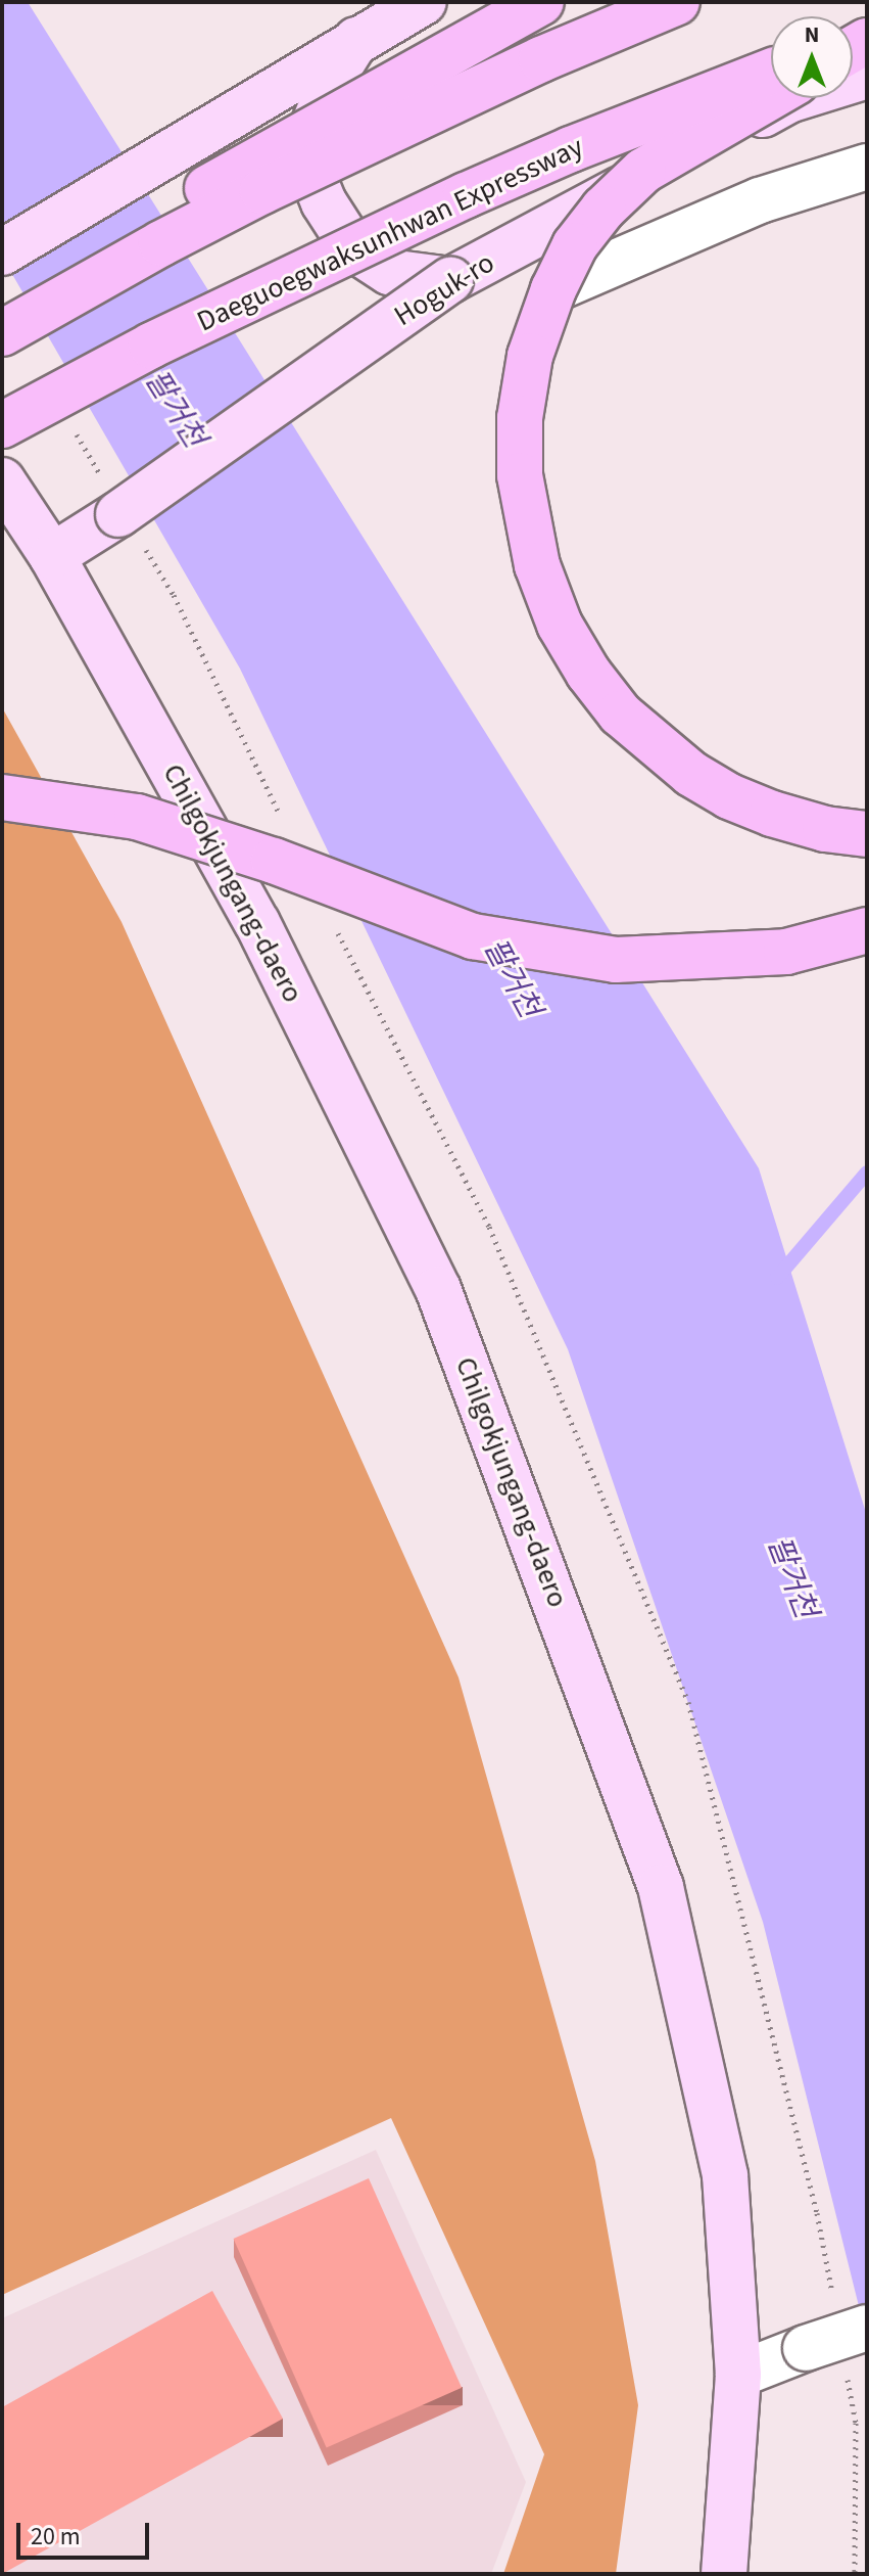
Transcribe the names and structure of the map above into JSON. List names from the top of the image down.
{
  "streets": {
    "highway": ["Daeguoegwaksunhwan Expressway"],
    "main road": ["Hoguk-ro", "Chilgokjungang-daero"]
  },
  "crossings": [
    ["Hoguk-ro", "Chilgokjungang-daero"]
  ],
  "water": ["팔거천"],
  "scale_bar": "20 m",
  "north": "top"
}
